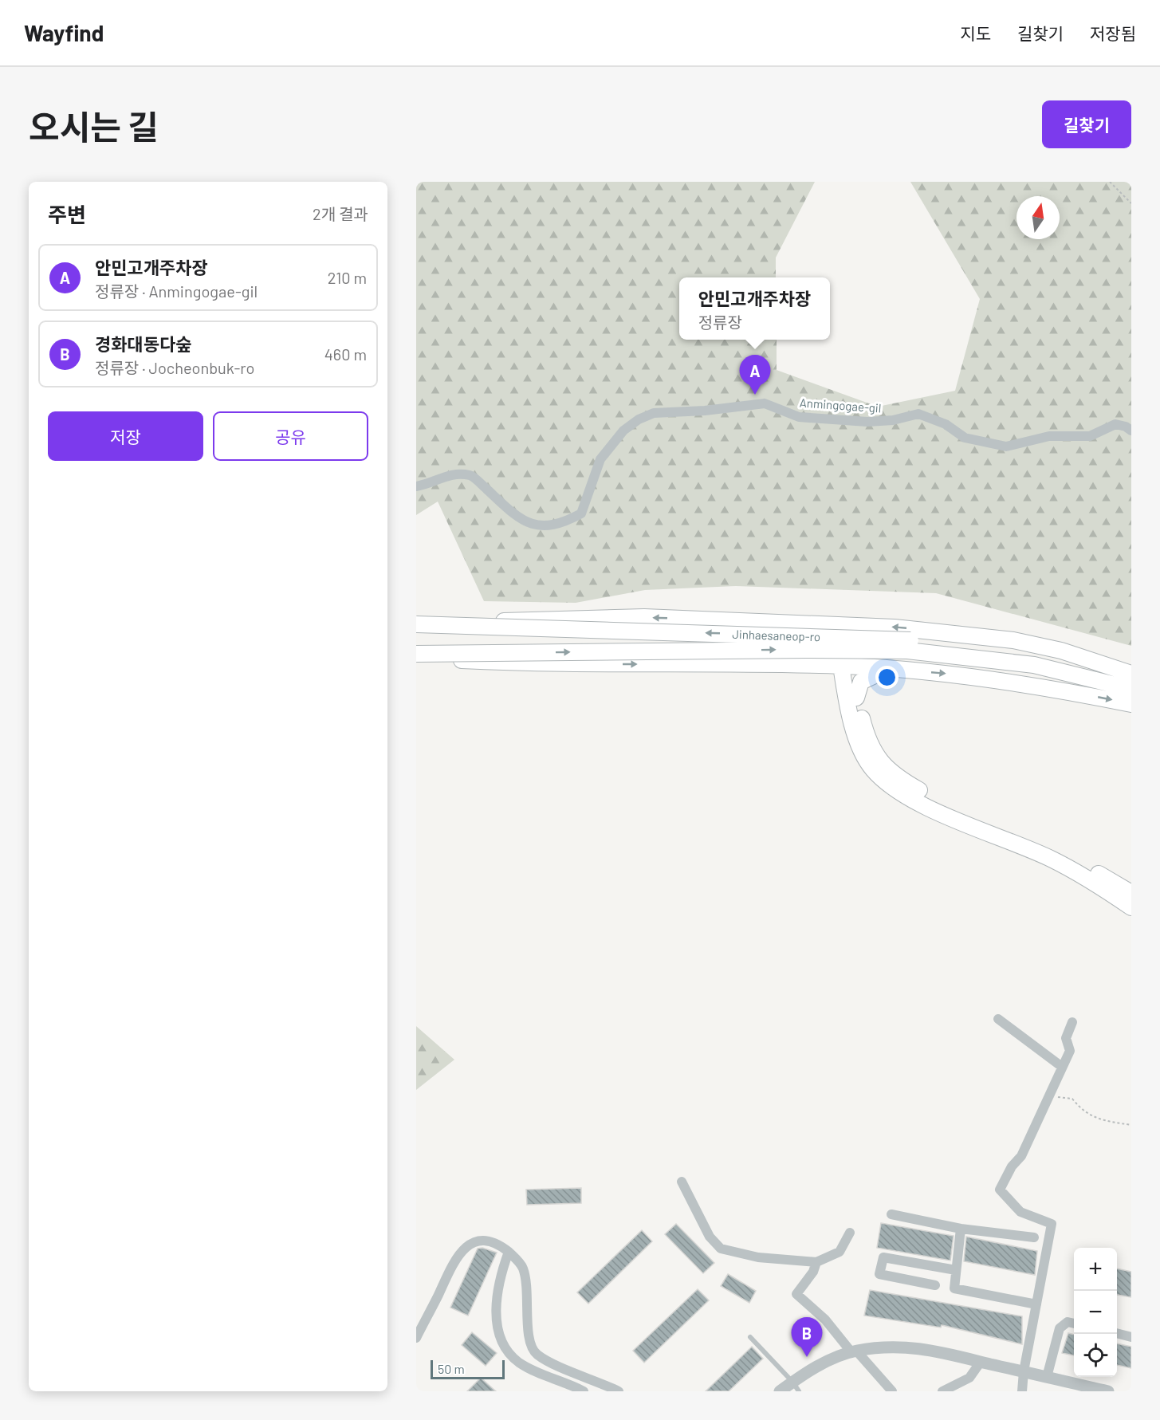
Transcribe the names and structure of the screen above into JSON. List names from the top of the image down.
{
  "streets": {
    "highway": ["Jinhaesaneop-ro"],
    "street": ["Anmingogae-gil"]
  },
  "scale_bar": "50 m",
  "north": "top",
  "page": {
    "header": "Wayfind",
    "nav": ["지도", "길찾기", "저장됨"],
    "title": "오시는 길",
    "buttons": [
      "길찾기",
      ["저장", "공유"]
    ],
    "heading": ["주변", "2개 결과"],
    "list": [
      {
        "mark": "A",
        "name": "안민고개주차장",
        "note": "정류장 · Anmingogae-gil",
        "value": "210 m"
      },
      {
        "mark": "B",
        "name": "경화대동다숲",
        "note": "정류장 · Jocheonbuk-ro",
        "value": "460 m"
      }
    ],
    "popup": ["안민고개주차장", "정류장"],
    "pins": ["A", "B"],
    "map_buttons": ["+", "−"],
    "scale": "50 m"
  }
}
